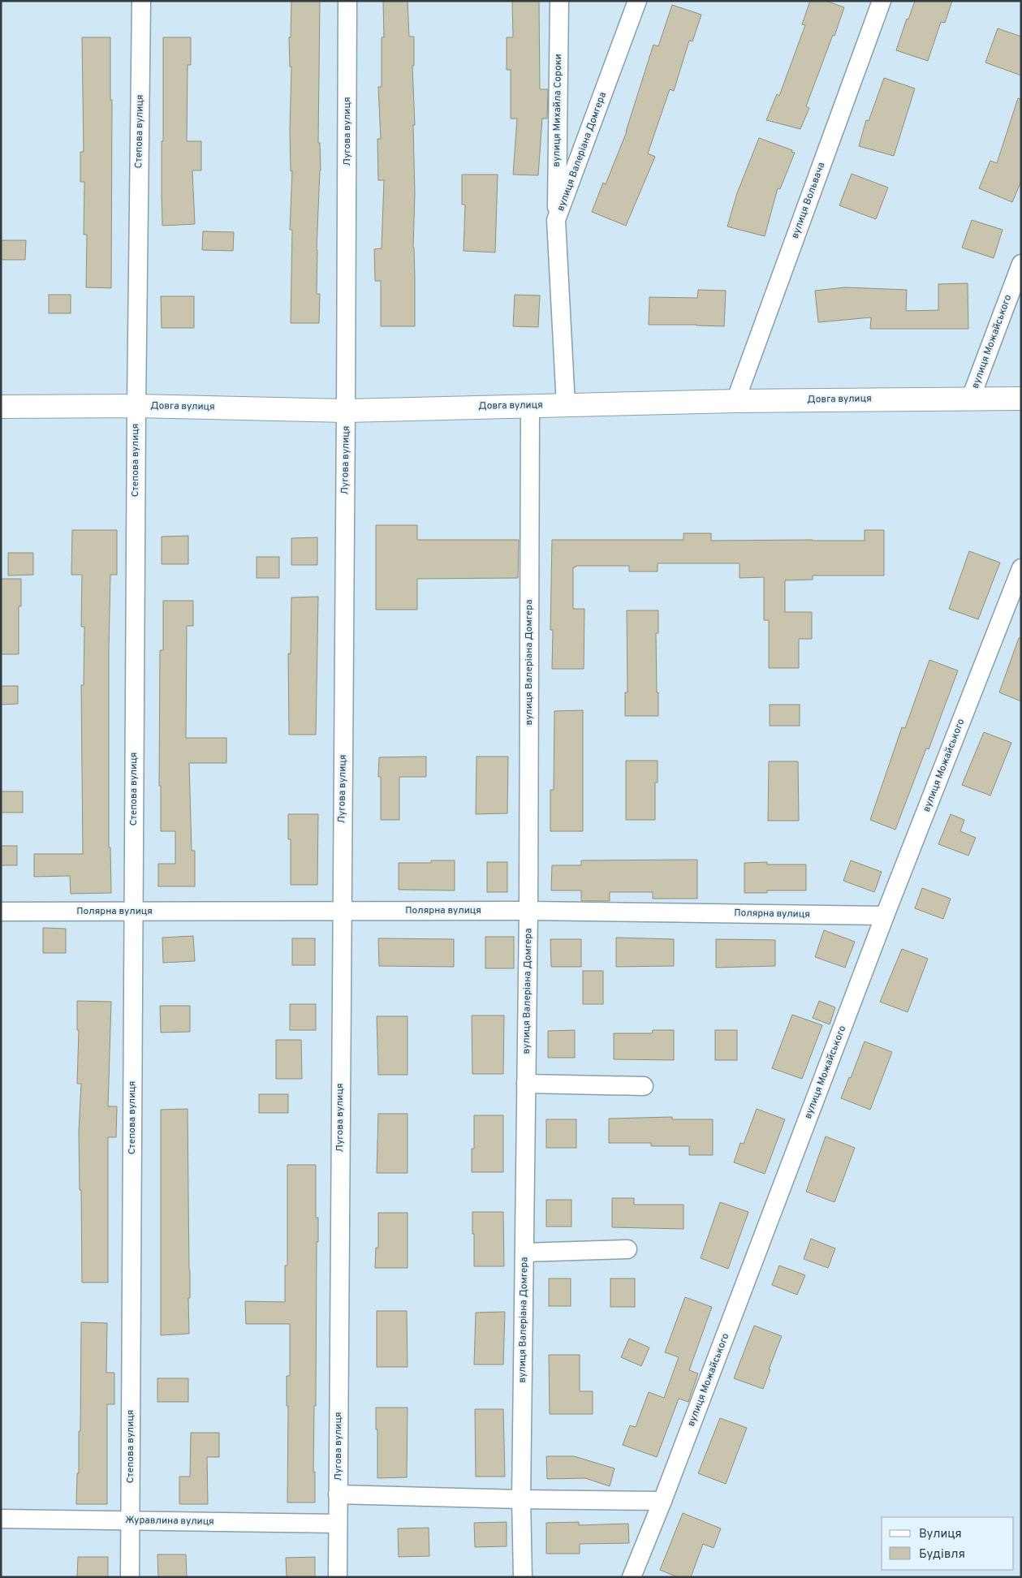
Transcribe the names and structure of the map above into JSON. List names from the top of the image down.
{
  "streets": {
    "street": [
      "вулиця Михайла Сороки",
      "Степова вулиця",
      "Лугова вулиця",
      "вулиця Валеріана Домгера",
      "вулиця Вольвача",
      "вулиця Можайського",
      "Довга вулиця",
      "Полярна вулиця",
      "Журавлина вулиця"
    ]
  },
  "crossings": [
    ["вулиця Михайла Сороки", "вулиця Валеріана Домгера"],
    ["Степова вулиця", "Довга вулиця"],
    ["Степова вулиця", "Полярна вулиця"],
    ["Степова вулиця", "Журавлина вулиця"],
    ["Лугова вулиця", "Довга вулиця"],
    ["Лугова вулиця", "Полярна вулиця"],
    ["Лугова вулиця", "Журавлина вулиця"],
    ["вулиця Валеріана Домгера", "Довга вулиця"],
    ["вулиця Валеріана Домгера", "Полярна вулиця"],
    ["вулиця Вольвача", "Довга вулиця"],
    ["вулиця Можайського", "Довга вулиця"],
    ["вулиця Можайського", "Полярна вулиця"]
  ],
  "legend": ["Вулиця", "Будівля"]
}
